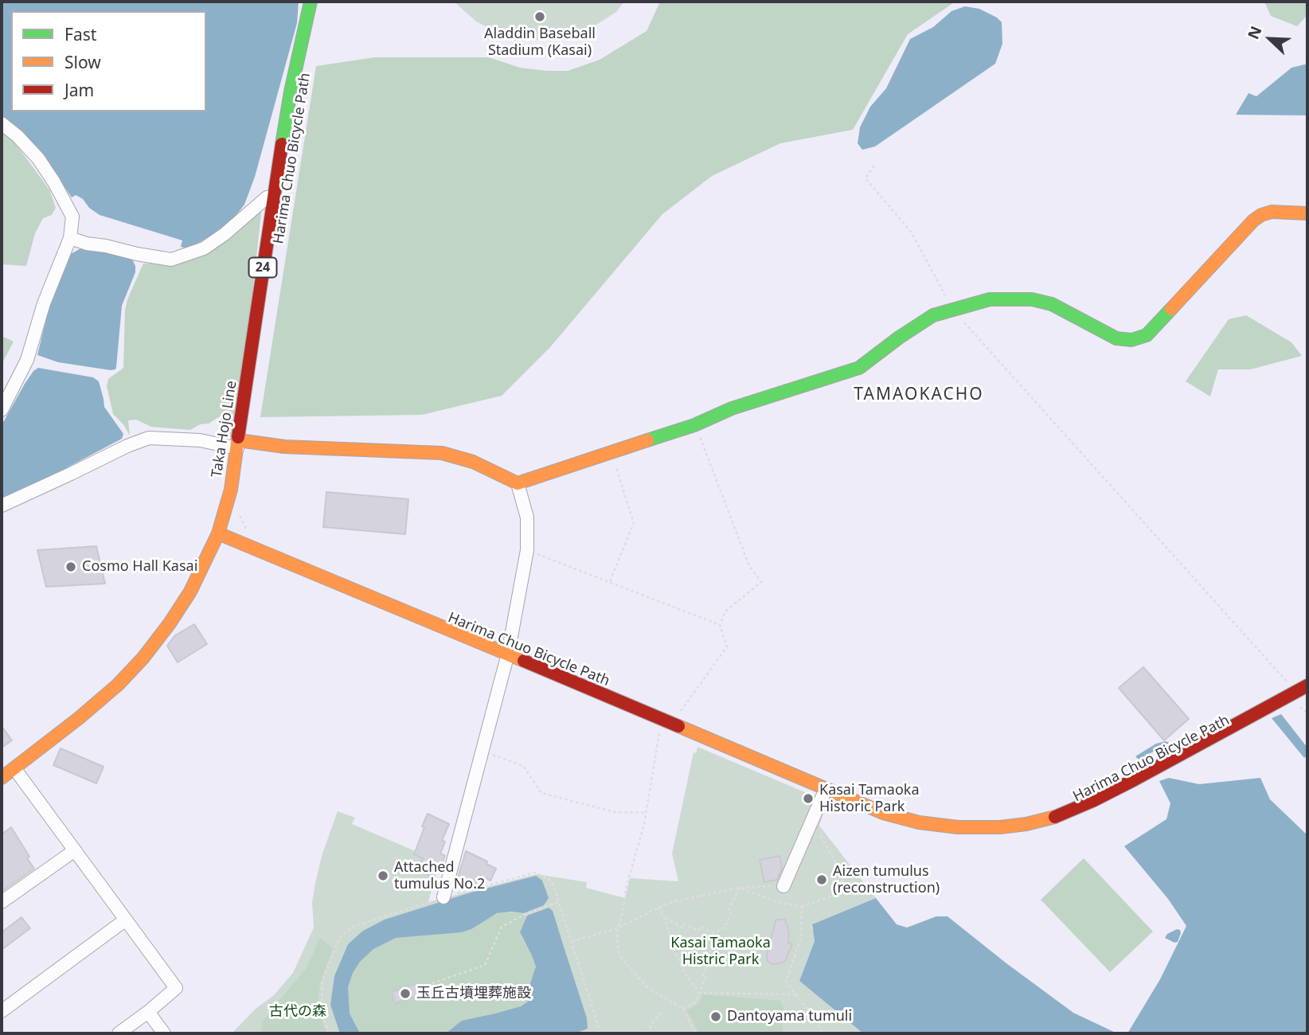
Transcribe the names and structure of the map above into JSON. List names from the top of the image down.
{
  "streets": {
    "street": ["24", "Taka Hojo Line"]
  },
  "districts": ["TAMAOKACHO"],
  "parks": ["Kasai Tamaoka Histric Park", "古代の森"],
  "places": [
    "Aladdin Baseball Stadium (Kasai)",
    "Cosmo Hall Kasai",
    "Kasai Tamaoka Historic Park",
    "Attached tumulus No.2",
    "Aizen tumulus (reconstruction)",
    "玉丘古墳埋葬施設",
    "Dantoyama tumuli"
  ],
  "legend": ["Fast", "Slow", "Jam"],
  "north": "top left"
}
